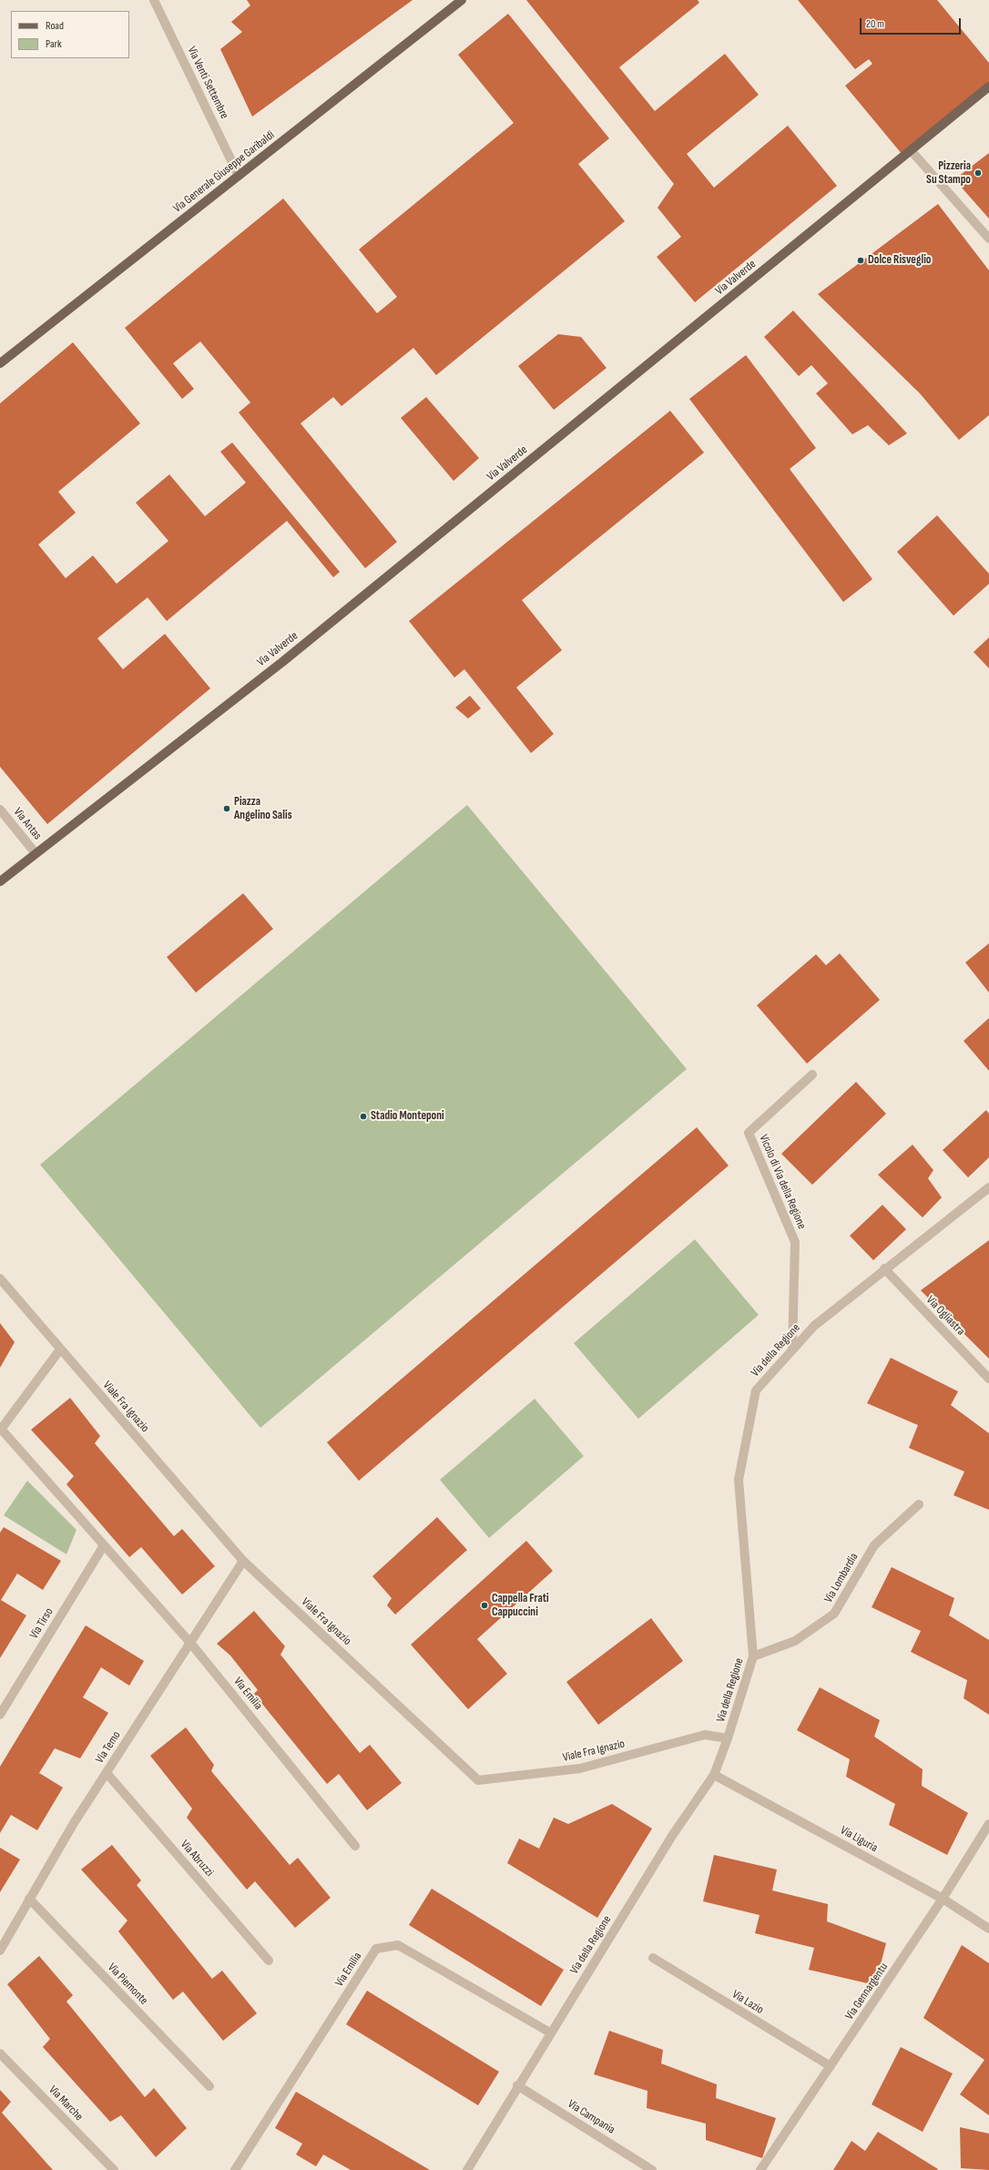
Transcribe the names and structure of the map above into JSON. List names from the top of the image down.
{
  "streets": {
    "main road": ["Via Generale Giuseppe Garibaldi", "Via Valverde"],
    "street": [
      "Via Venti Settembre",
      "Via Antas",
      "Vicolo di Via della Regione",
      "Via Ogliastra",
      "Via della Regione",
      "Viale Fra Ignazio",
      "Via Lombardia",
      "Via Tirso",
      "Via Emilia",
      "Via Temo",
      "Via Liguria",
      "Via Abruzzi",
      "Via Piemonte",
      "Via Gennargentu",
      "Via Lazio",
      "Via Marche",
      "Via Campania"
    ]
  },
  "crossings": [
    ["Via Venti Settembre", "Via Generale Giuseppe Garibaldi"],
    ["Via Valverde", "Via Antas"],
    ["Vicolo di Via della Regione", "Via della Regione"],
    ["Via Ogliastra", "Via della Regione"],
    ["Via della Regione", "Viale Fra Ignazio"],
    ["Via della Regione", "Via Lombardia"],
    ["Via della Regione", "Via Emilia"],
    ["Via della Regione", "Via Liguria"],
    ["Via della Regione", "Via Campania"],
    ["Viale Fra Ignazio", "Via Temo"],
    ["Via Emilia", "Via Temo"],
    ["Via Temo", "Via Abruzzi"],
    ["Via Temo", "Via Piemonte"],
    ["Via Liguria", "Via Gennargentu"],
    ["Via Gennargentu", "Via Lazio"]
  ],
  "places": [
    "Pizzeria Su Stampo",
    "Dolce Risveglio",
    "Piazza Angelino Salis",
    "Stadio Monteponi",
    "Cappella Frati Cappuccini"
  ],
  "legend": ["Road", "Park"],
  "scale_bar": "20 m"
}
